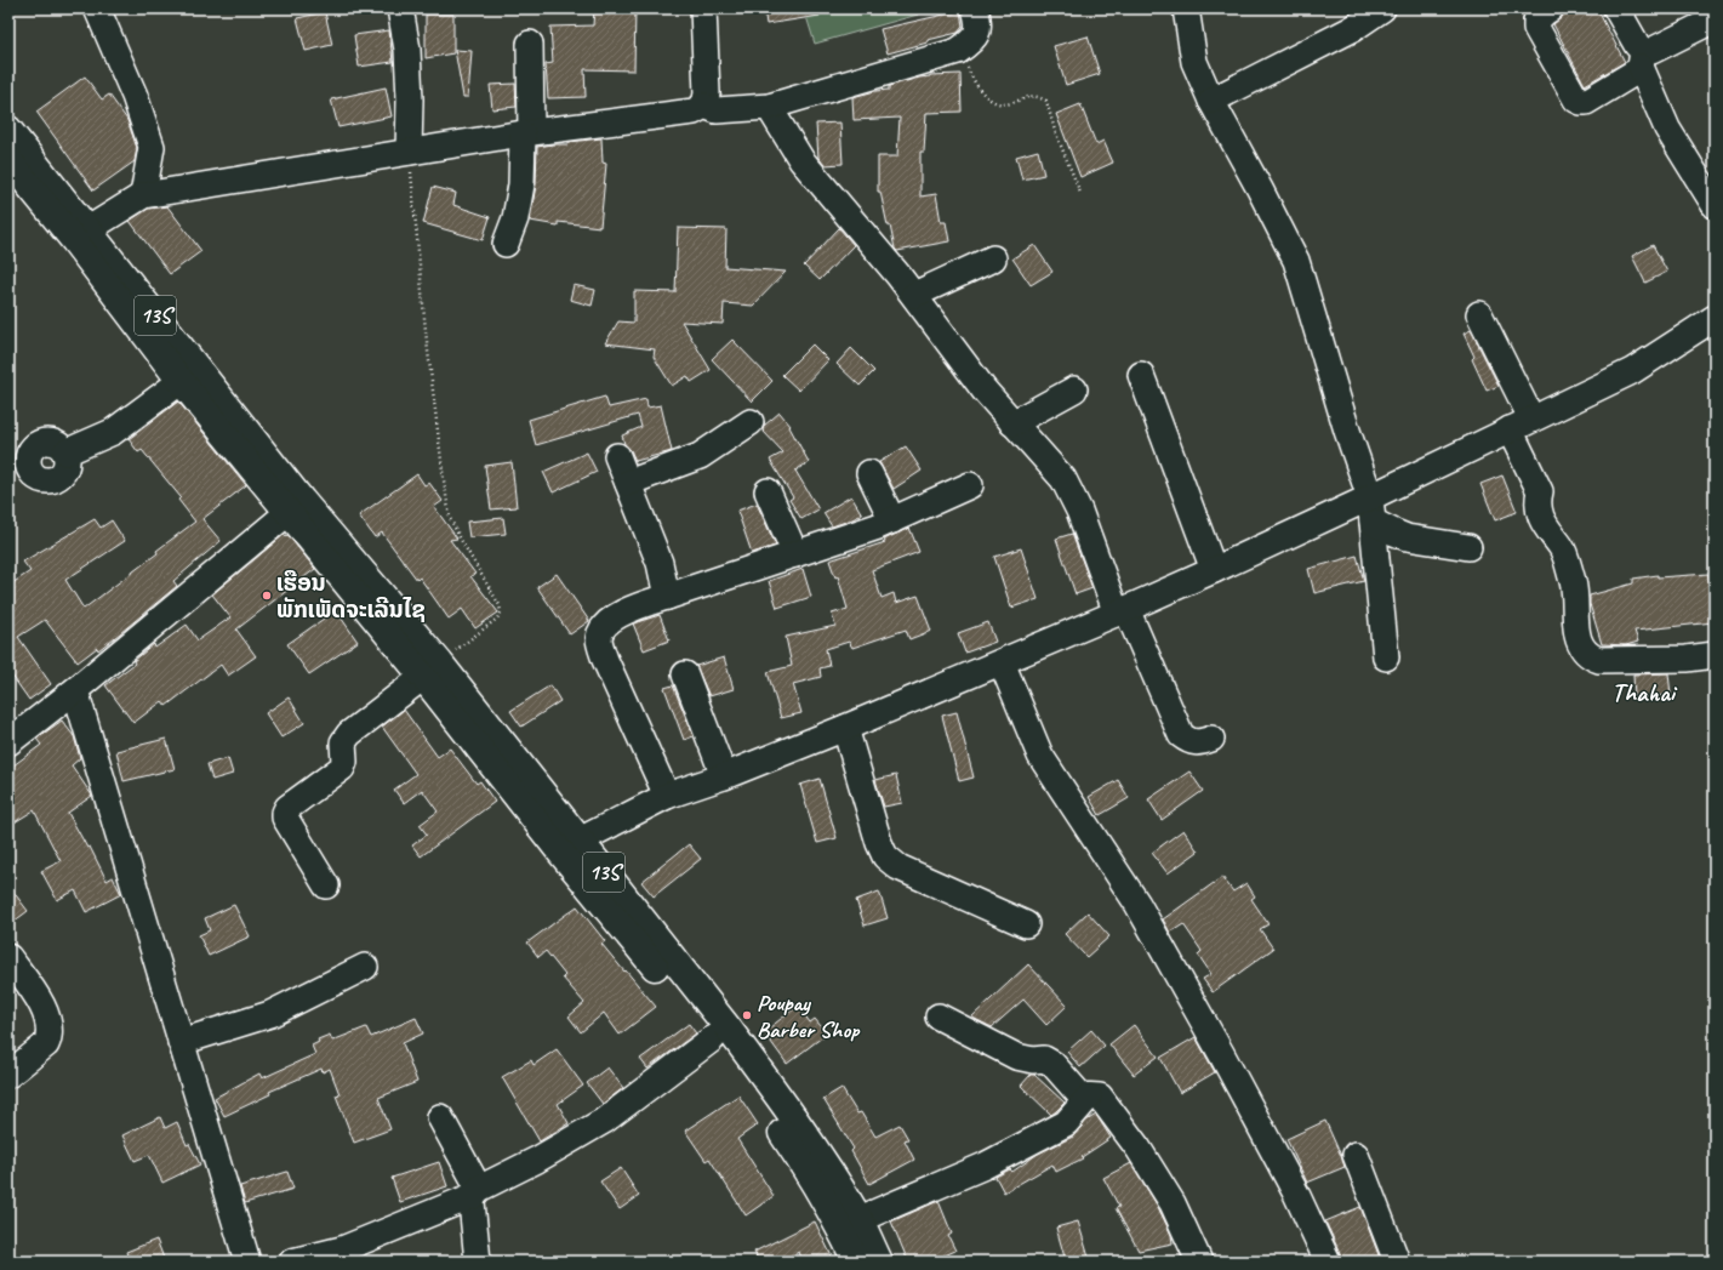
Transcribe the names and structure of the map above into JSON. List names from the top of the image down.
{
  "streets": {
    "highway": ["13S"]
  },
  "districts": ["Thahai"],
  "places": ["ເຮືອນ ພັກເພັດຈະເລີນໄຊ", "Poupay Barber Shop"]
}
